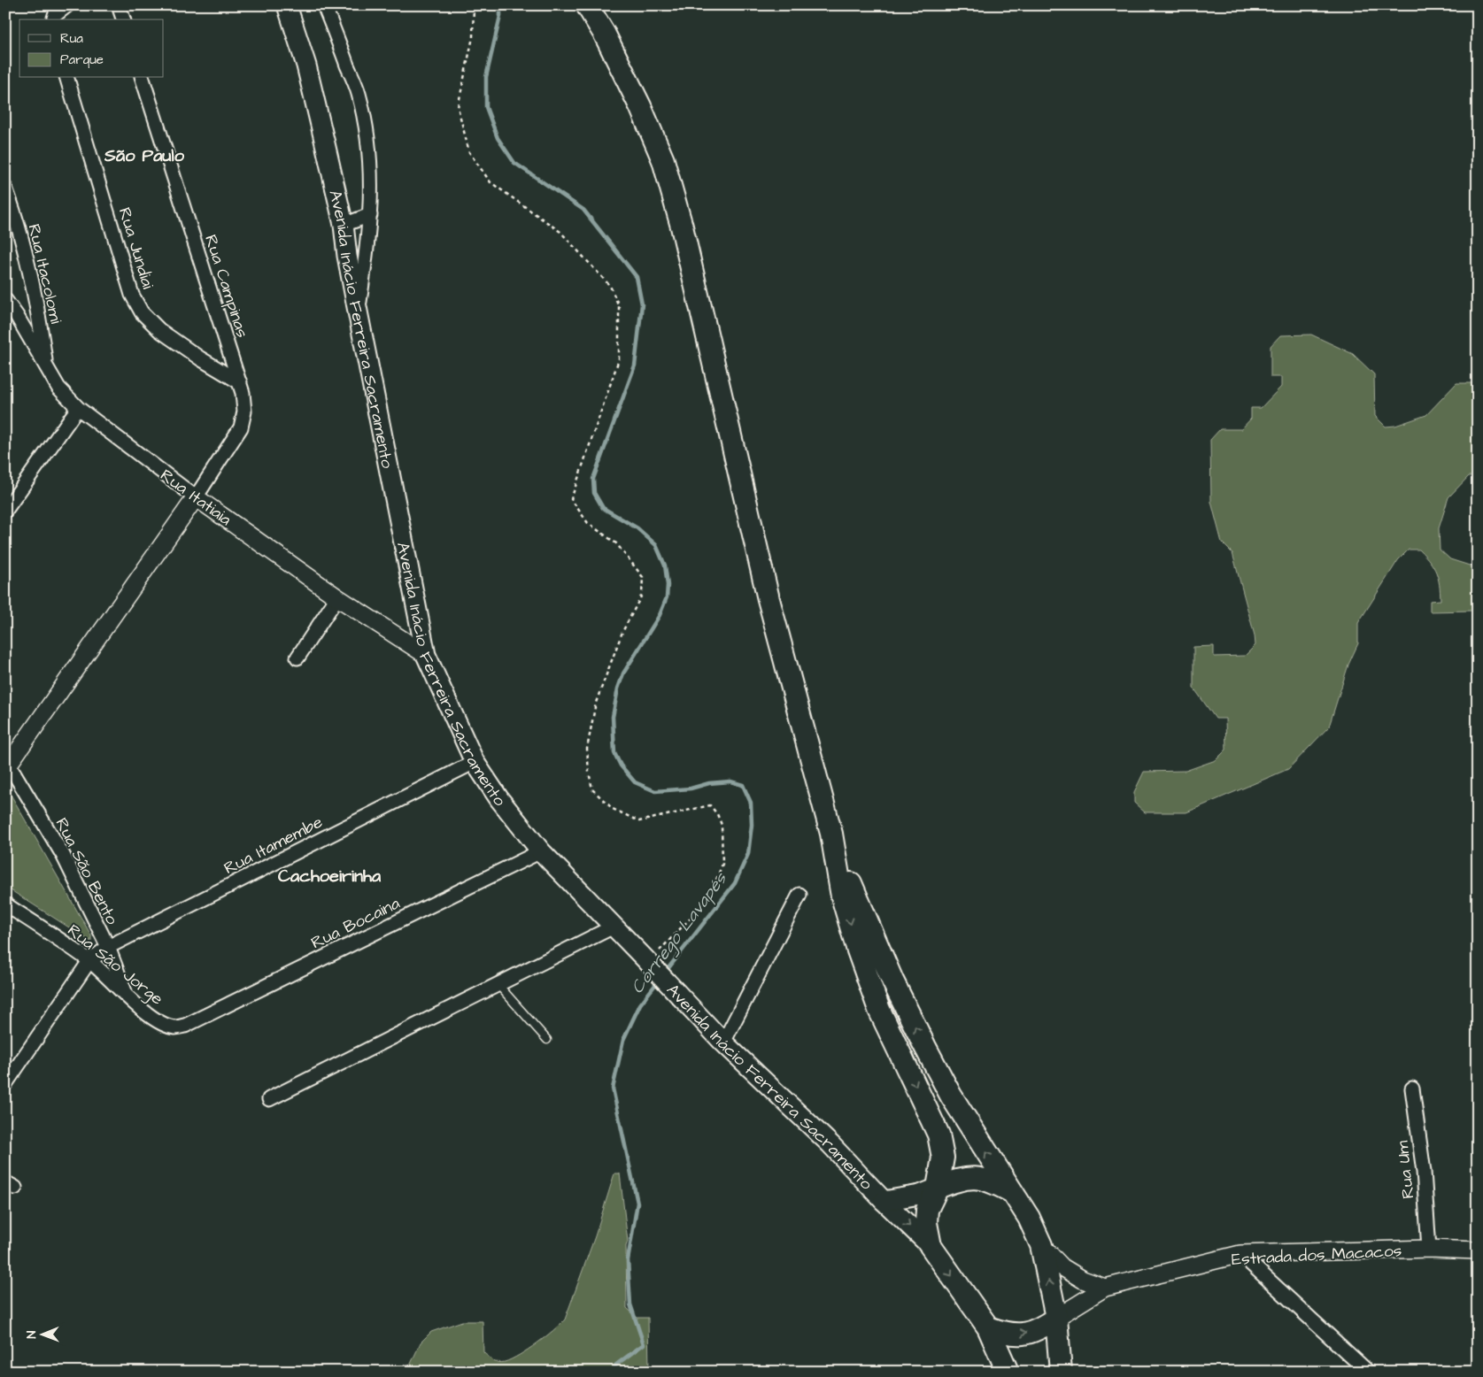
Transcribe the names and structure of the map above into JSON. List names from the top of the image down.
{
  "streets": {
    "main road": ["Avenida Inácio Ferreira Sacramento"],
    "street": [
      "Rua Jundiai",
      "Rua Itacolomi",
      "Rua Campinas",
      "Rua Itatiaia",
      "Rua Itamembe",
      "Rua São Bento",
      "Rua Bocaina",
      "Rua São Jorge",
      "Rua Um",
      "Estrada dos Macacos"
    ]
  },
  "crossings": [
    ["Rua Jundiai", "Rua Campinas"],
    ["Rua Itacolomi", "Rua Itatiaia"],
    ["Rua Campinas", "Rua Itatiaia"],
    ["Avenida Inácio Ferreira Sacramento", "Rua Itatiaia"],
    ["Avenida Inácio Ferreira Sacramento", "Rua Itamembe"],
    ["Avenida Inácio Ferreira Sacramento", "Rua Bocaina"],
    ["Rua Itamembe", "Rua São Bento"],
    ["Rua Itamembe", "Rua São Jorge"],
    ["Rua São Bento", "Rua São Jorge"],
    ["Rua Bocaina", "Rua São Jorge"],
    ["Rua Um", "Estrada dos Macacos"]
  ],
  "districts": ["São Paulo", "Cachoeirinha"],
  "water": ["Córrego Lavapés"],
  "legend": ["Rua", "Parque"],
  "north": "left"
}
